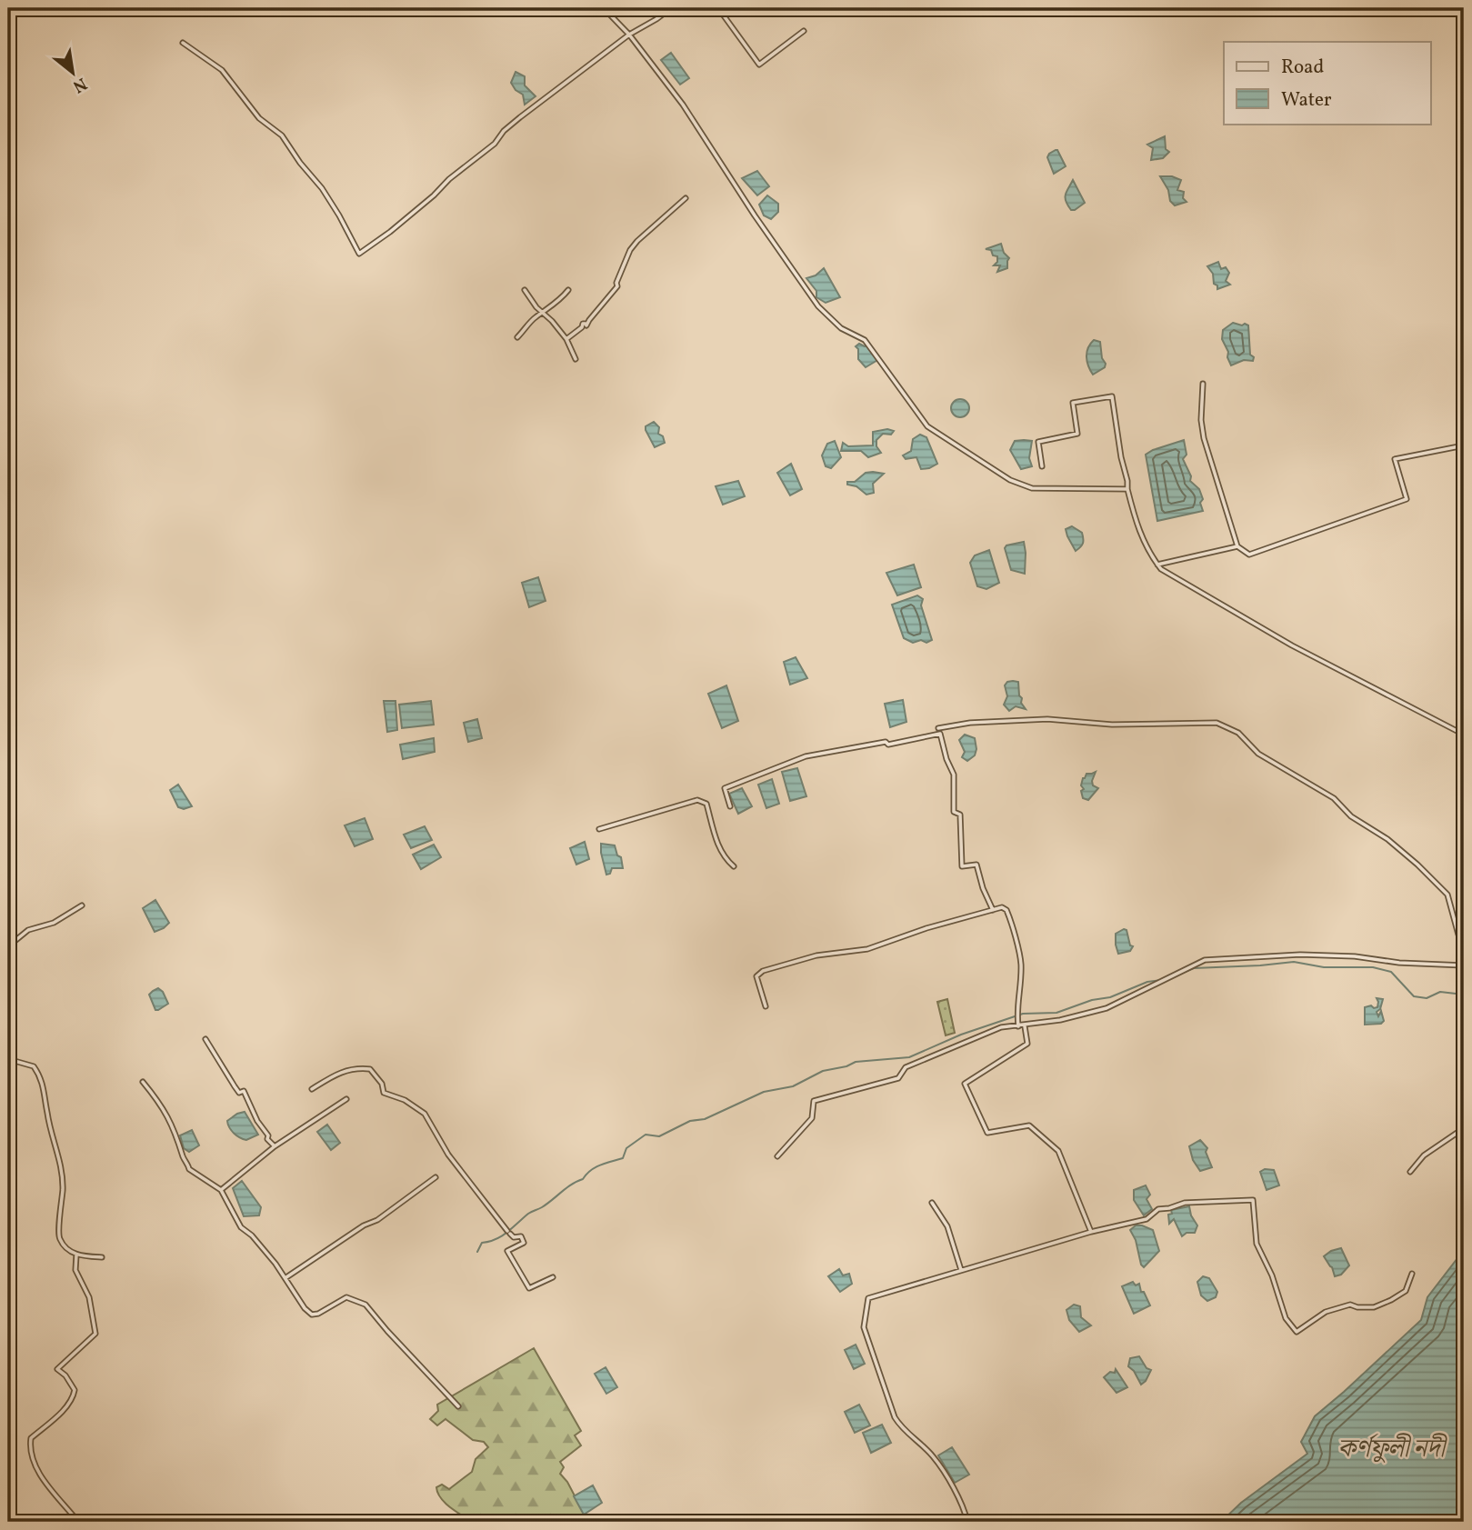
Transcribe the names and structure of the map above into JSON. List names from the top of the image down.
{
  "water": ["কর্ণফুলী নদী"],
  "legend": ["Road", "Water"],
  "north": "bottom right"
}
